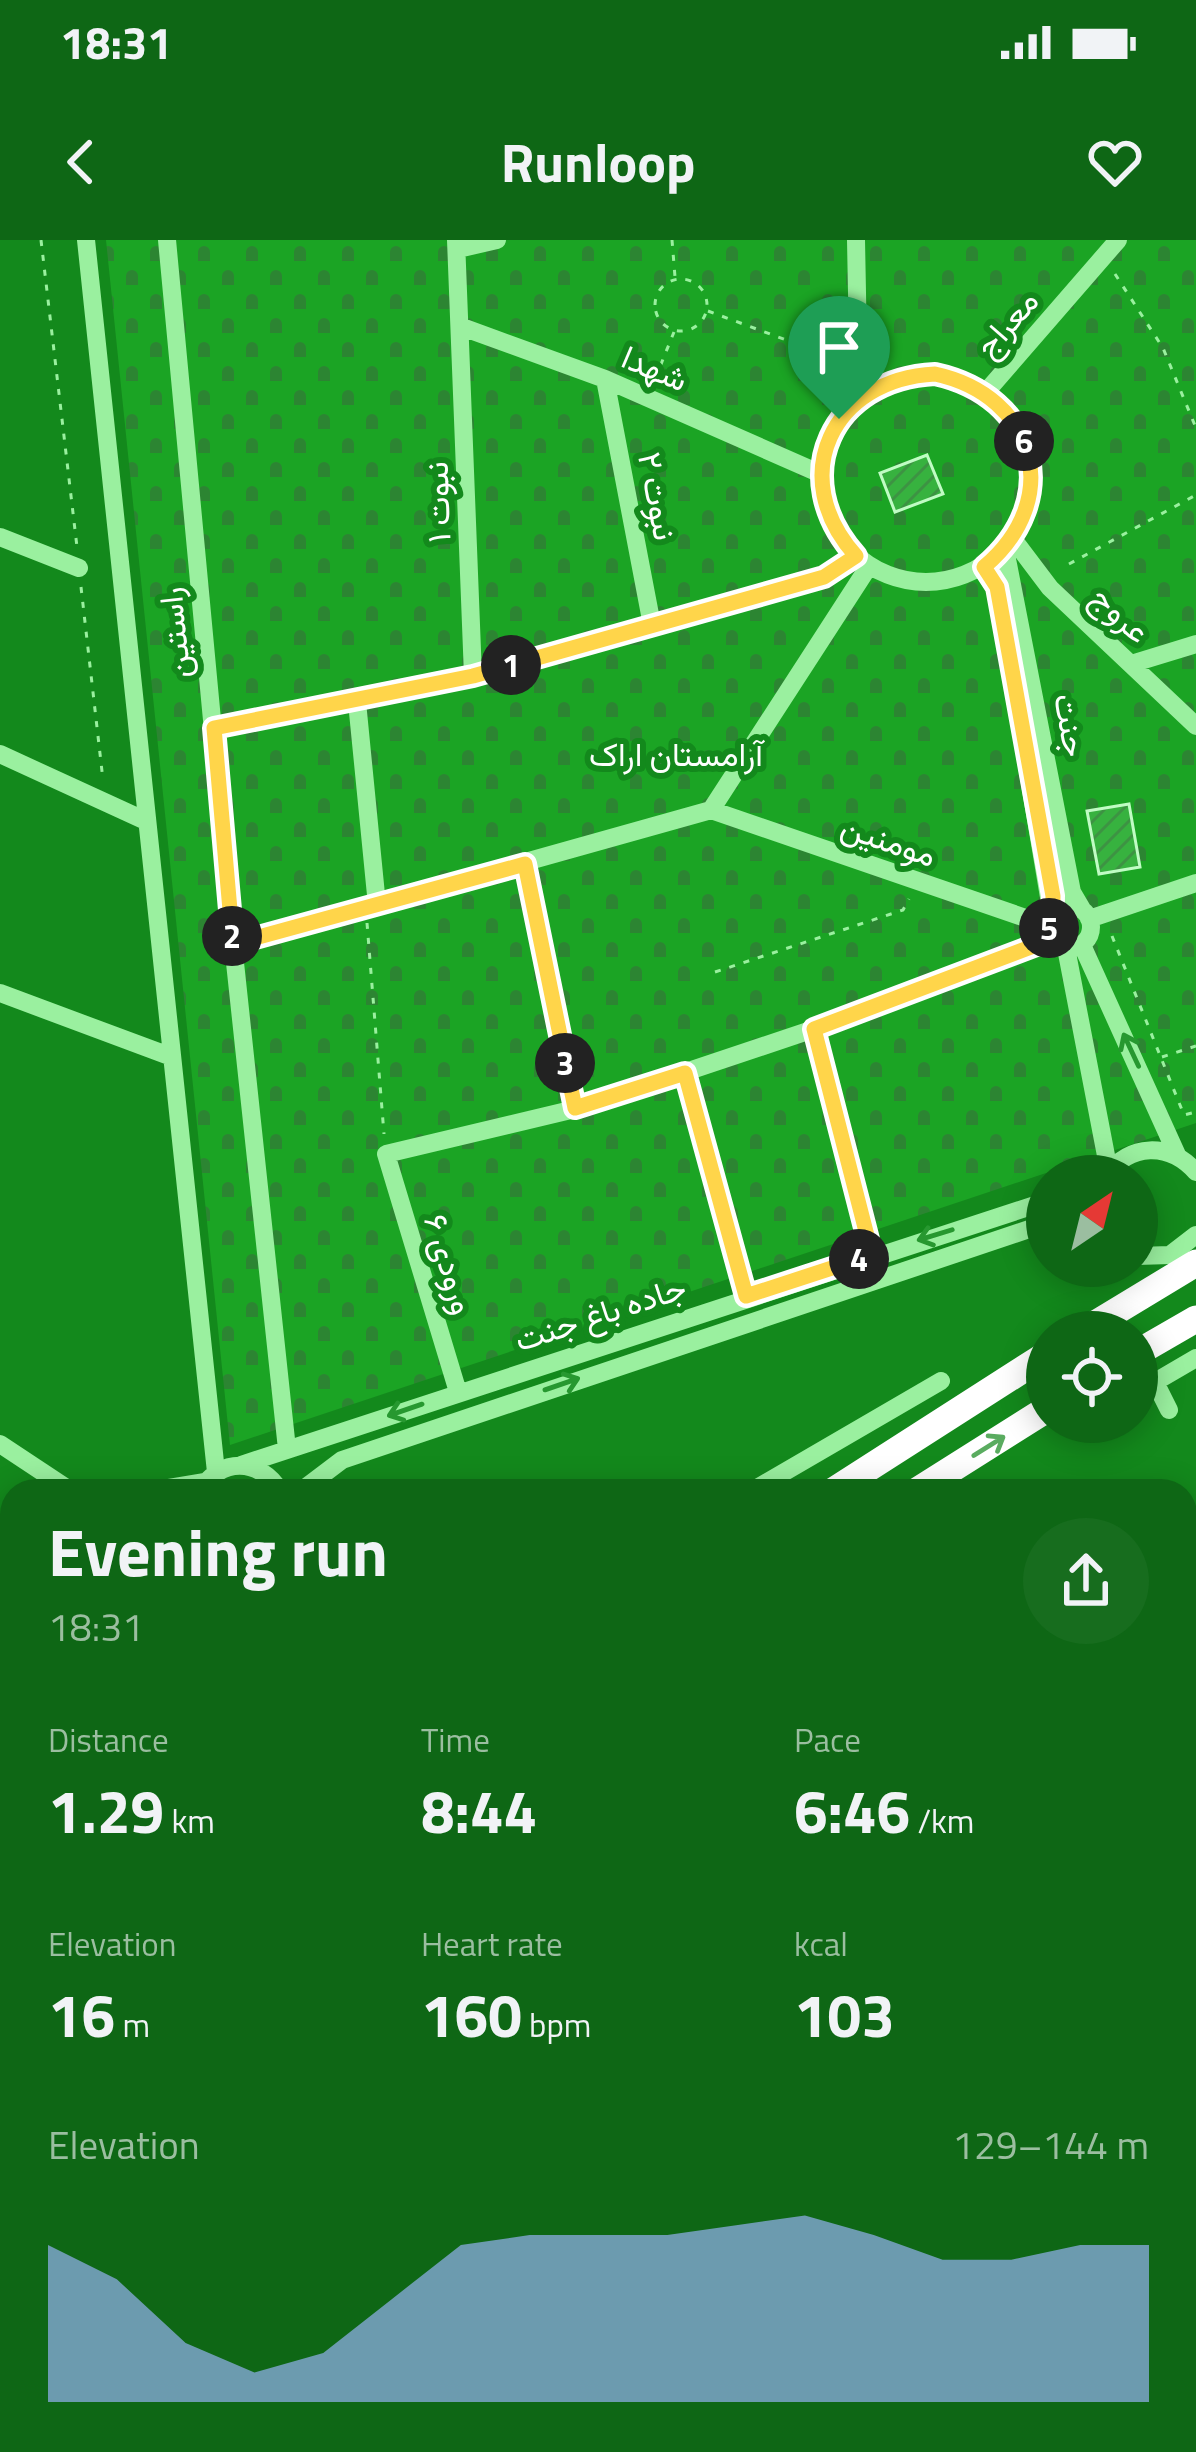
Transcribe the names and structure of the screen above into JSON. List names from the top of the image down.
{
  "streets": {
    "street": [
      "معراج",
      "شهدا",
      "نبوت ۲",
      "نبوت ۱",
      "عروج",
      "راستین",
      "جنت",
      "مومنین",
      "ورودی ۶",
      "جاده باغ جنت"
    ]
  },
  "crossings": [
    ["معراج", "شهدا"],
    ["معراج", "عروج"],
    ["معراج", "جنت"],
    ["شهدا", "نبوت ۲"],
    ["شهدا", "نبوت ۱"],
    ["شهدا", "عروج"],
    ["شهدا", "جنت"],
    ["عروج", "جنت"],
    ["راستین", "جاده باغ جنت"],
    ["ورودی ۶", "جاده باغ جنت"]
  ],
  "parks": ["آرامستان اراک"],
  "north": "top right",
  "page": {
    "status": "18:31",
    "header": "Runloop",
    "pins": [
      "6",
      "1",
      "5",
      "2",
      "3",
      "4"
    ],
    "heading": ["Evening run", "18:31"],
    "stats": [
      ["Distance", "1.29 km"],
      ["Time", "8:44"],
      ["Pace", "6:46 /km"],
      ["Elevation", "16 m"],
      ["Heart rate", "160 bpm"],
      ["kcal", "103"]
    ],
    "chart": ["Elevation", "129–144 m"]
  }
}
